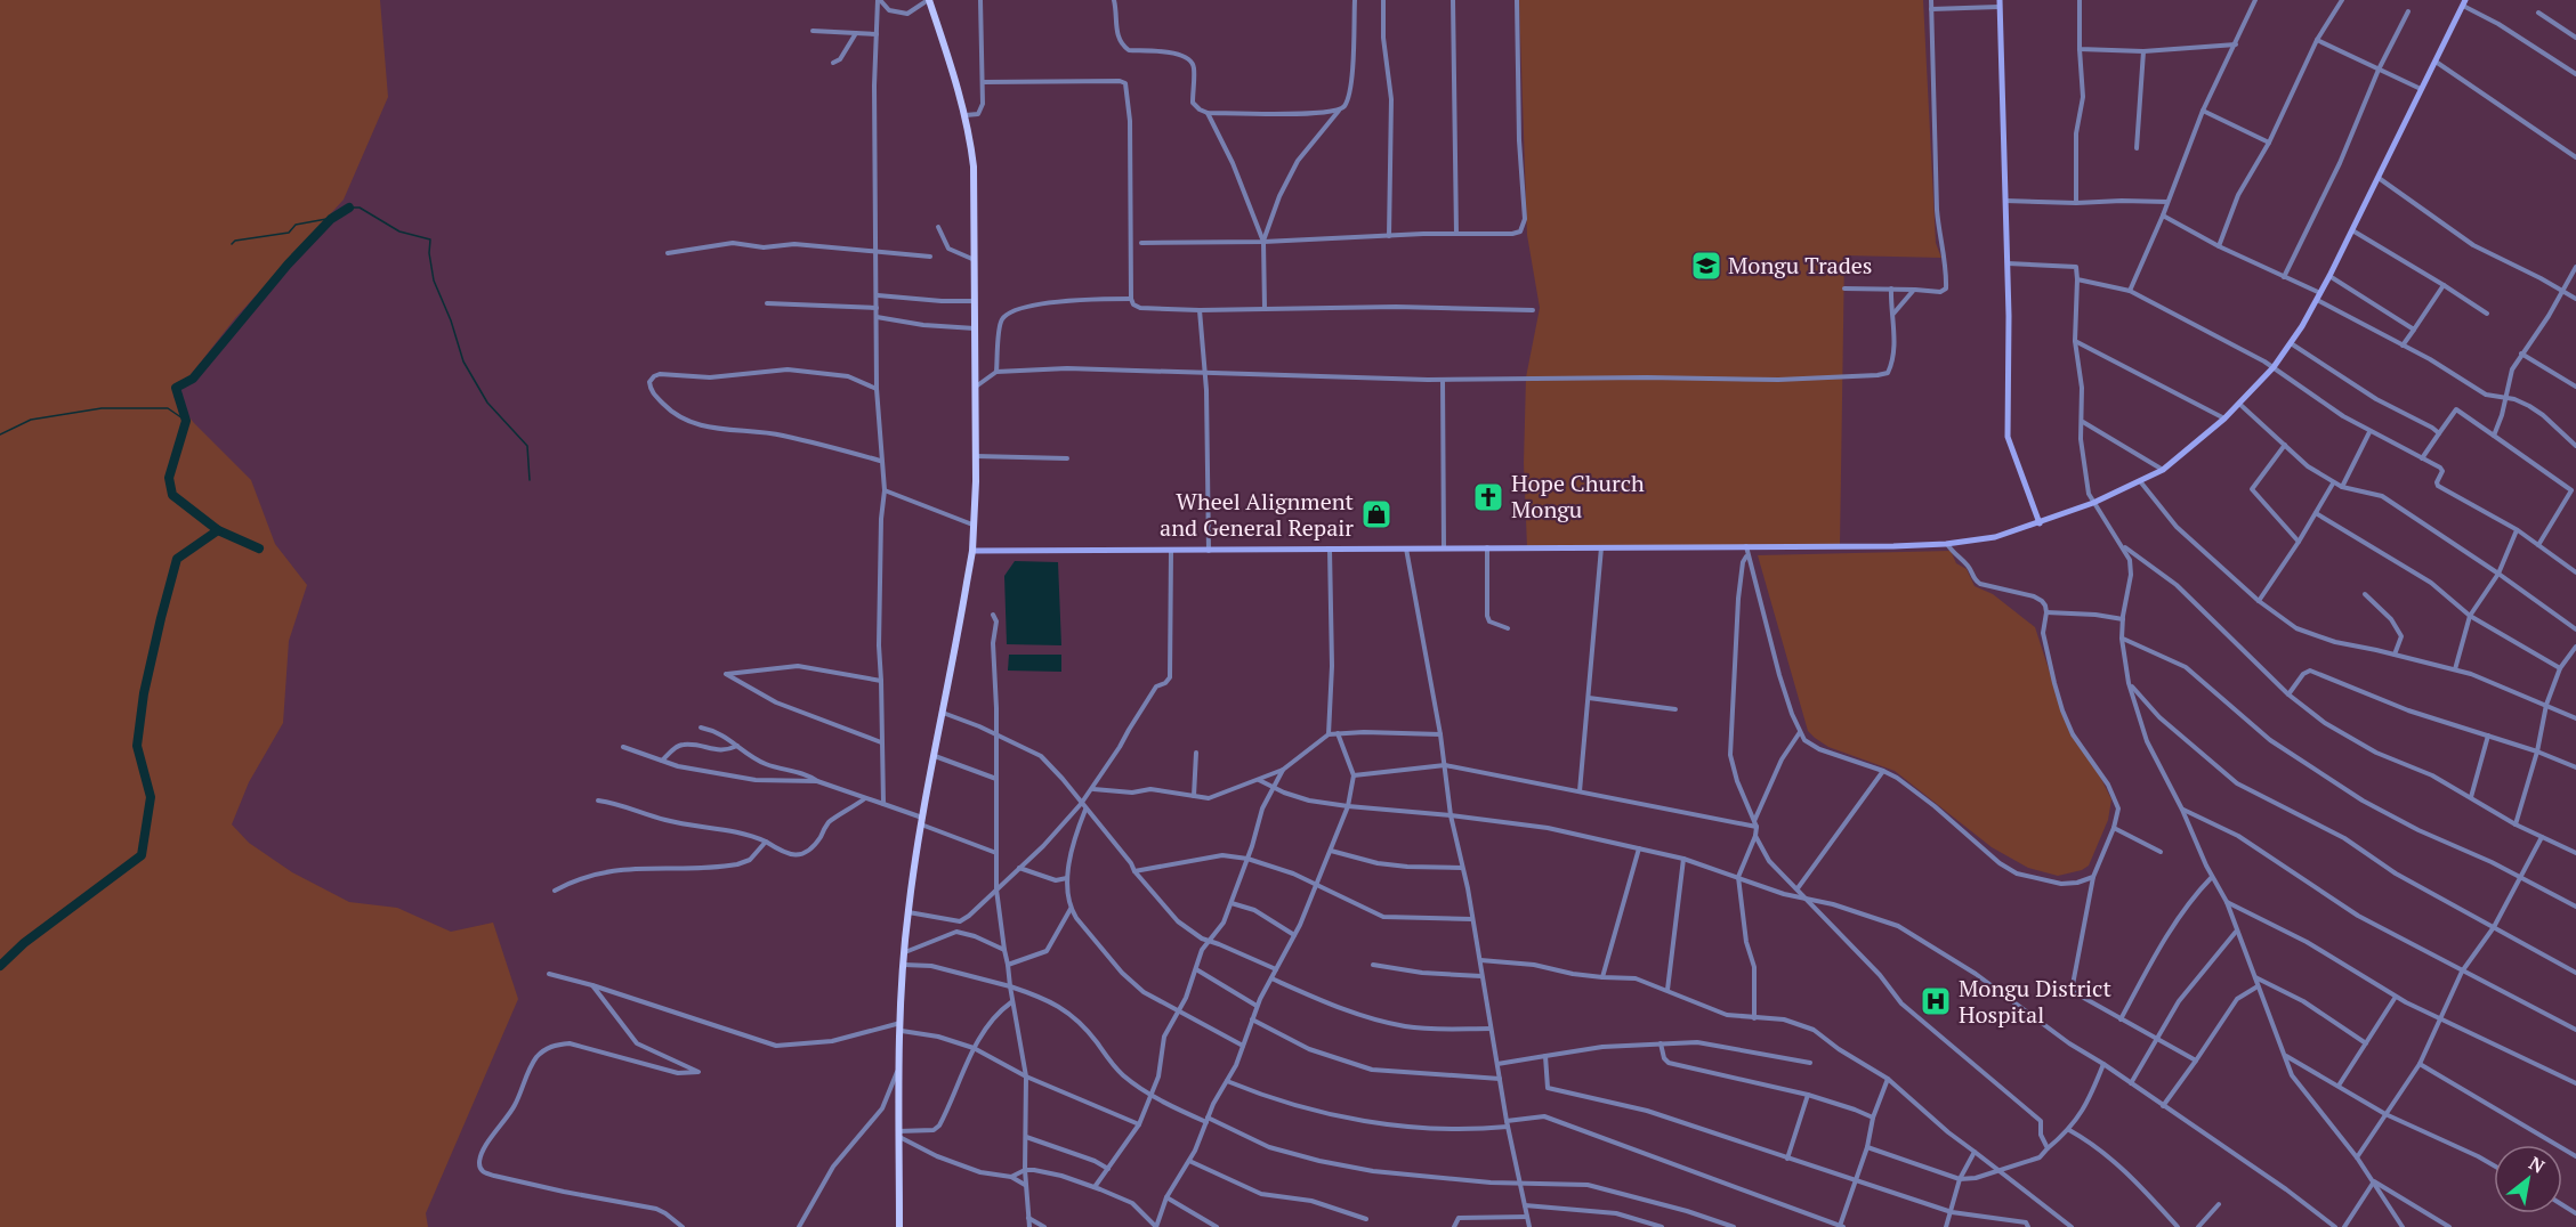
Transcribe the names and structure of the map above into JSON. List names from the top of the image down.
{
  "places": {
    "school or university": ["Mongu Trades"],
    "church": ["Hope Church Mongu"],
    "shop": ["Wheel Alignment and General Repair"],
    "hospital": ["Mongu District Hospital"]
  },
  "north": "top right"
}
